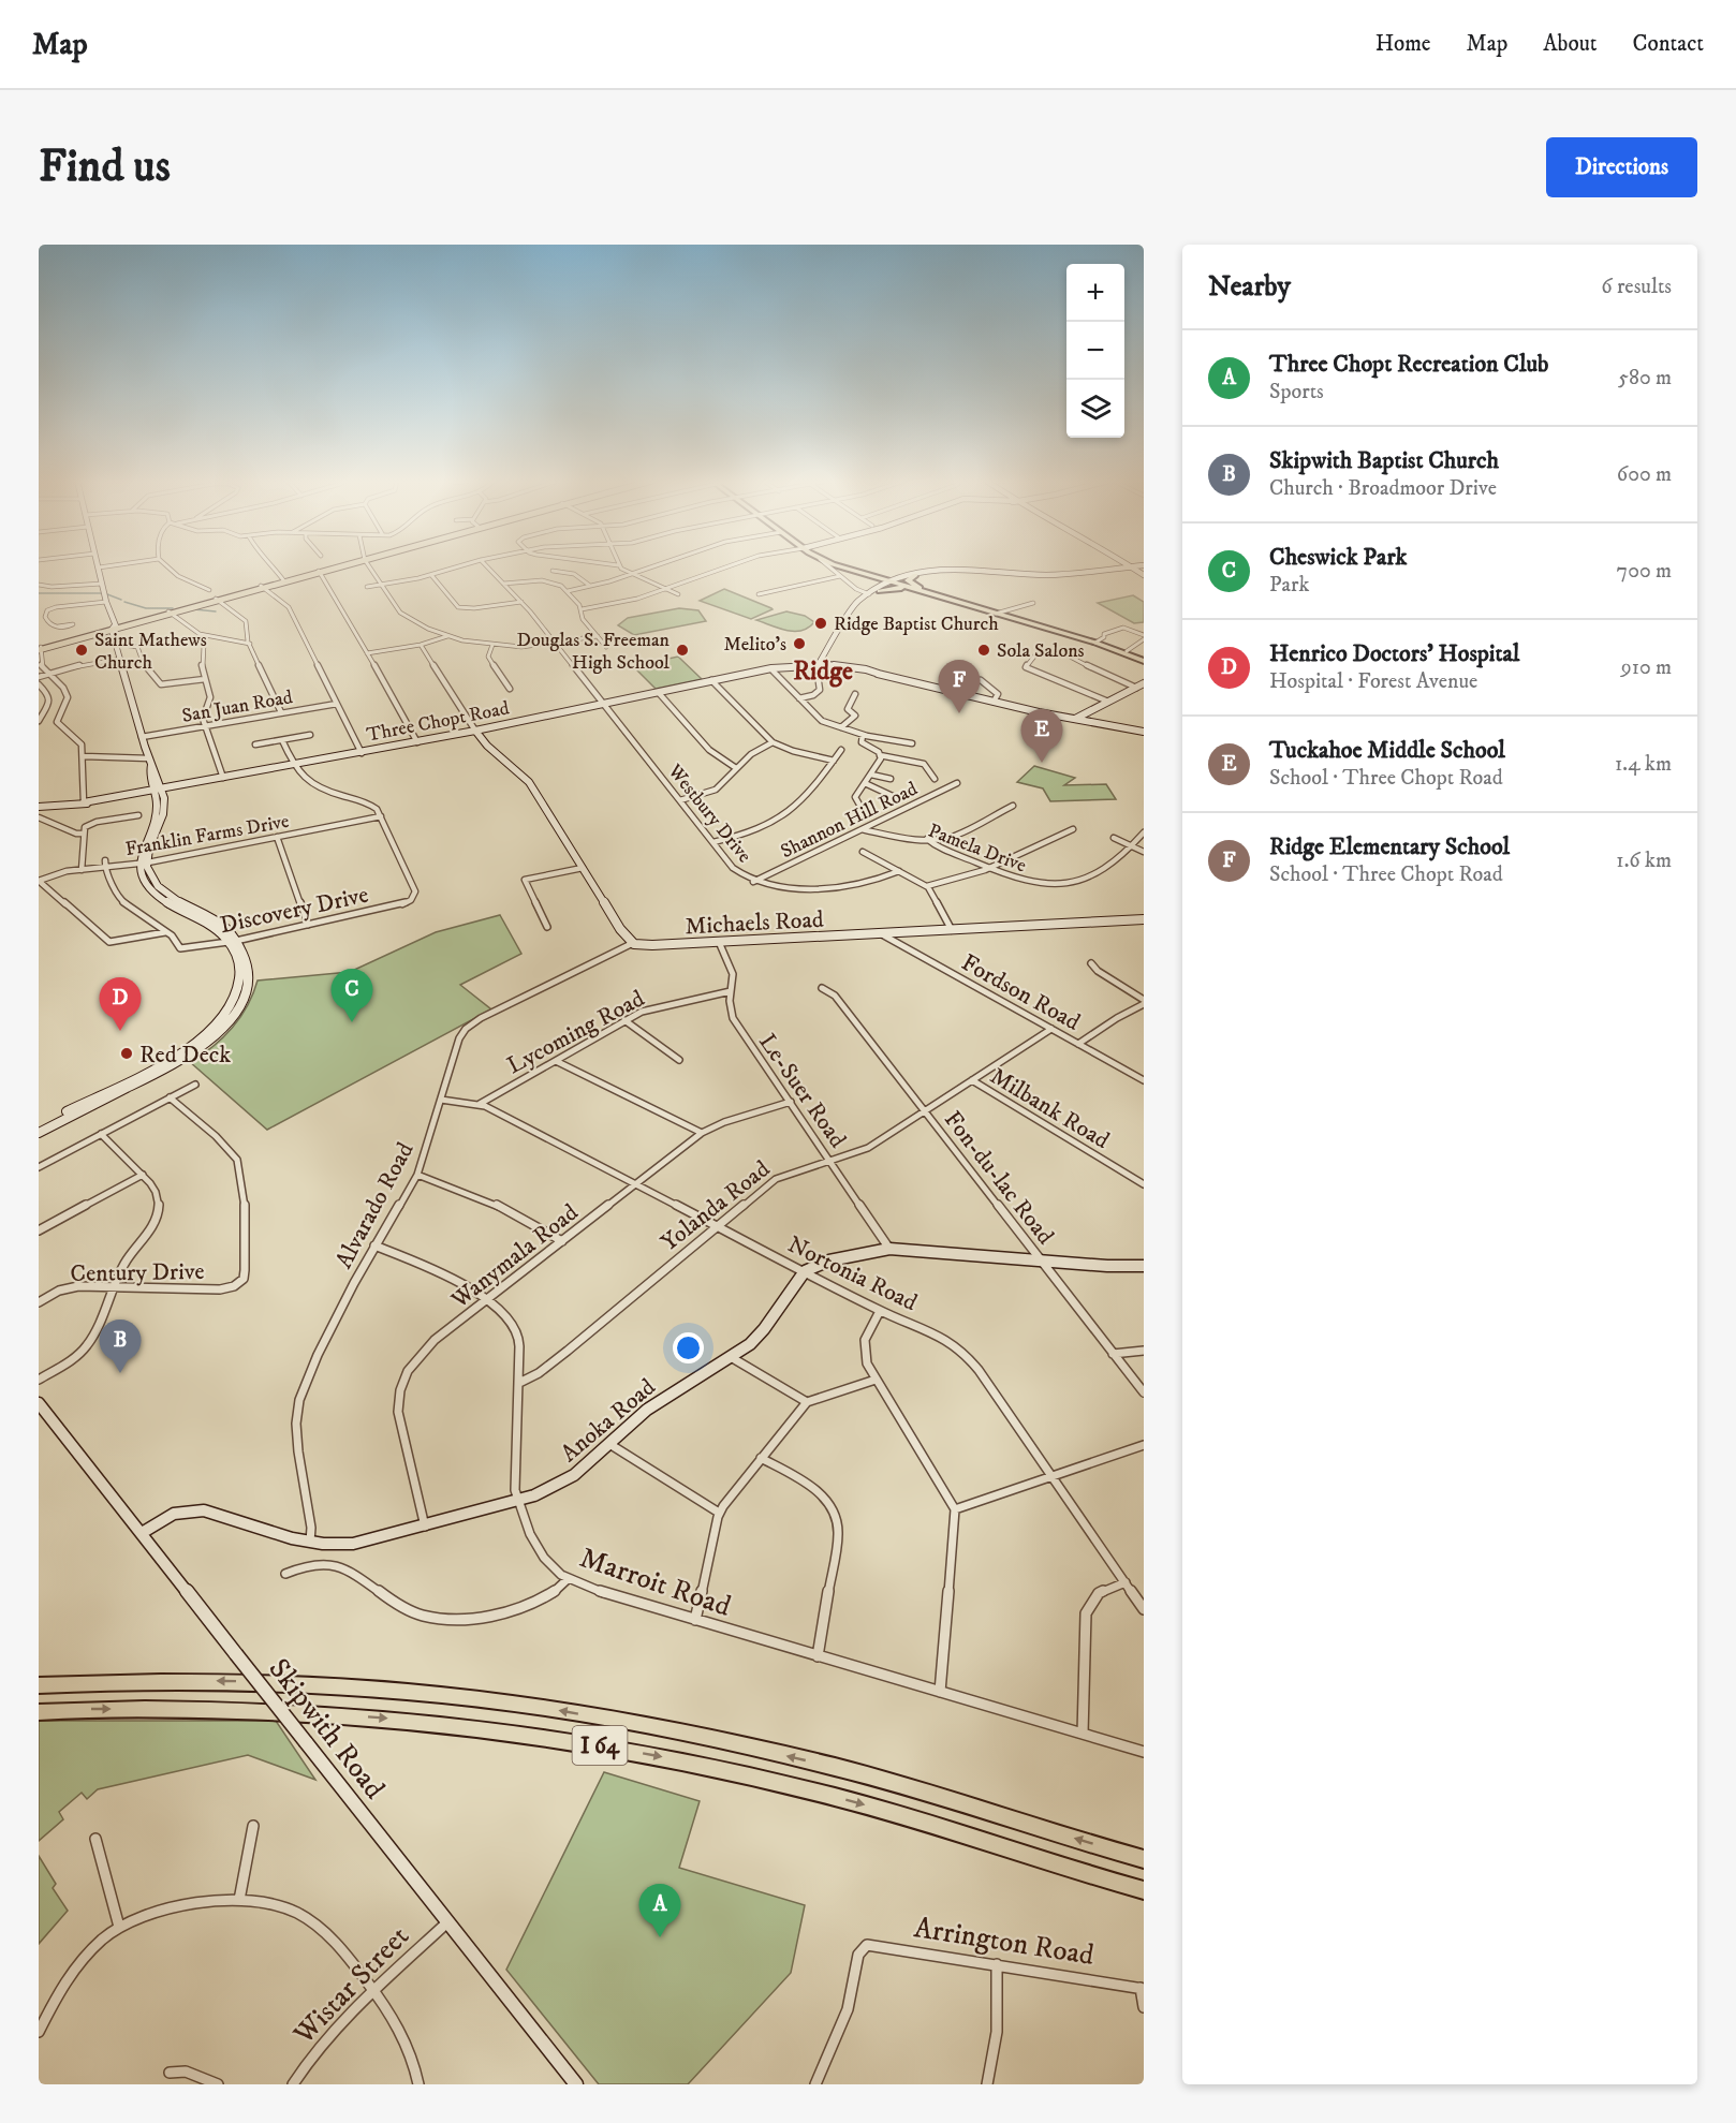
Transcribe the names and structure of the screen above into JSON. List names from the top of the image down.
{
  "streets": {
    "highway": ["I 64"],
    "main road": [
      "Three Chopt Road",
      "Michaels Road",
      "Anoka Road",
      "Skipwith Road"
    ],
    "street": [
      "San Juan Road",
      "Westbury Drive",
      "Shannon Hill Road",
      "Franklin Farms Drive",
      "Pamela Drive",
      "Discovery Drive",
      "Fordson Road",
      "Lycoming Road",
      "Le-Suer Road",
      "Milbank Road",
      "Fon-du-lac Road",
      "Alvarado Road",
      "Yolanda Road",
      "Wanymala Road",
      "Century Drive",
      "Nortonia Road",
      "Marroit Road",
      "Arrington Road",
      "Wistar Street"
    ]
  },
  "crossings": [
    ["Three Chopt Road", "Westbury Drive"],
    ["Westbury Drive", "Shannon Hill Road"],
    ["Shannon Hill Road", "Pamela Drive"],
    ["Franklin Farms Drive", "Discovery Drive"],
    ["Michaels Road", "Fordson Road"],
    ["Michaels Road", "Le-Suer Road"],
    ["Michaels Road", "Alvarado Road"],
    ["Fordson Road", "Yolanda Road"],
    ["Lycoming Road", "Le-Suer Road"],
    ["Lycoming Road", "Nortonia Road"],
    ["Le-Suer Road", "Yolanda Road"],
    ["Le-Suer Road", "Wanymala Road"],
    ["Milbank Road", "Yolanda Road"],
    ["Fon-du-lac Road", "Yolanda Road"],
    ["Alvarado Road", "Nortonia Road"],
    ["Alvarado Road", "Anoka Road"],
    ["Alvarado Road", "Marroit Road"],
    ["Yolanda Road", "Nortonia Road"],
    ["Yolanda Road", "Marroit Road"],
    ["Wanymala Road", "Nortonia Road"],
    ["Wanymala Road", "Anoka Road"],
    ["Wanymala Road", "Marroit Road"],
    ["Nortonia Road", "Anoka Road"],
    ["Anoka Road", "Marroit Road"],
    ["Anoka Road", "Skipwith Road"],
    ["Skipwith Road", "Wistar Street"]
  ],
  "districts": ["Ridge"],
  "places": [
    "Ridge Baptist Church",
    "Melito's",
    "Saint Mathews Church",
    "Douglas S. Freeman High School",
    "Sola Salons",
    "Red Deck"
  ],
  "page": {
    "header": "Map",
    "nav": [
      "Home",
      "Map",
      "About",
      "Contact"
    ],
    "buttons": "Directions",
    "title": "Find us",
    "heading": ["Nearby", "6 results"],
    "map_buttons": ["+", "−"],
    "list": [
      {
        "mark": "A",
        "name": "Three Chopt Recreation Club",
        "note": "Sports",
        "value": "580 m"
      },
      {
        "mark": "B",
        "name": "Skipwith Baptist Church",
        "note": "Church · Broadmoor Drive",
        "value": "600 m"
      },
      {
        "mark": "C",
        "name": "Cheswick Park",
        "note": "Park",
        "value": "700 m"
      },
      {
        "mark": "D",
        "name": "Henrico Doctors' Hospital",
        "note": "Hospital · Forest Avenue",
        "value": "910 m"
      },
      {
        "mark": "E",
        "name": "Tuckahoe Middle School",
        "note": "School · Three Chopt Road",
        "value": "1.4 km"
      },
      {
        "mark": "F",
        "name": "Ridge Elementary School",
        "note": "School · Three Chopt Road",
        "value": "1.6 km"
      }
    ],
    "pins": [
      "F",
      "E",
      "C",
      "D",
      "B",
      "A"
    ]
  }
}
